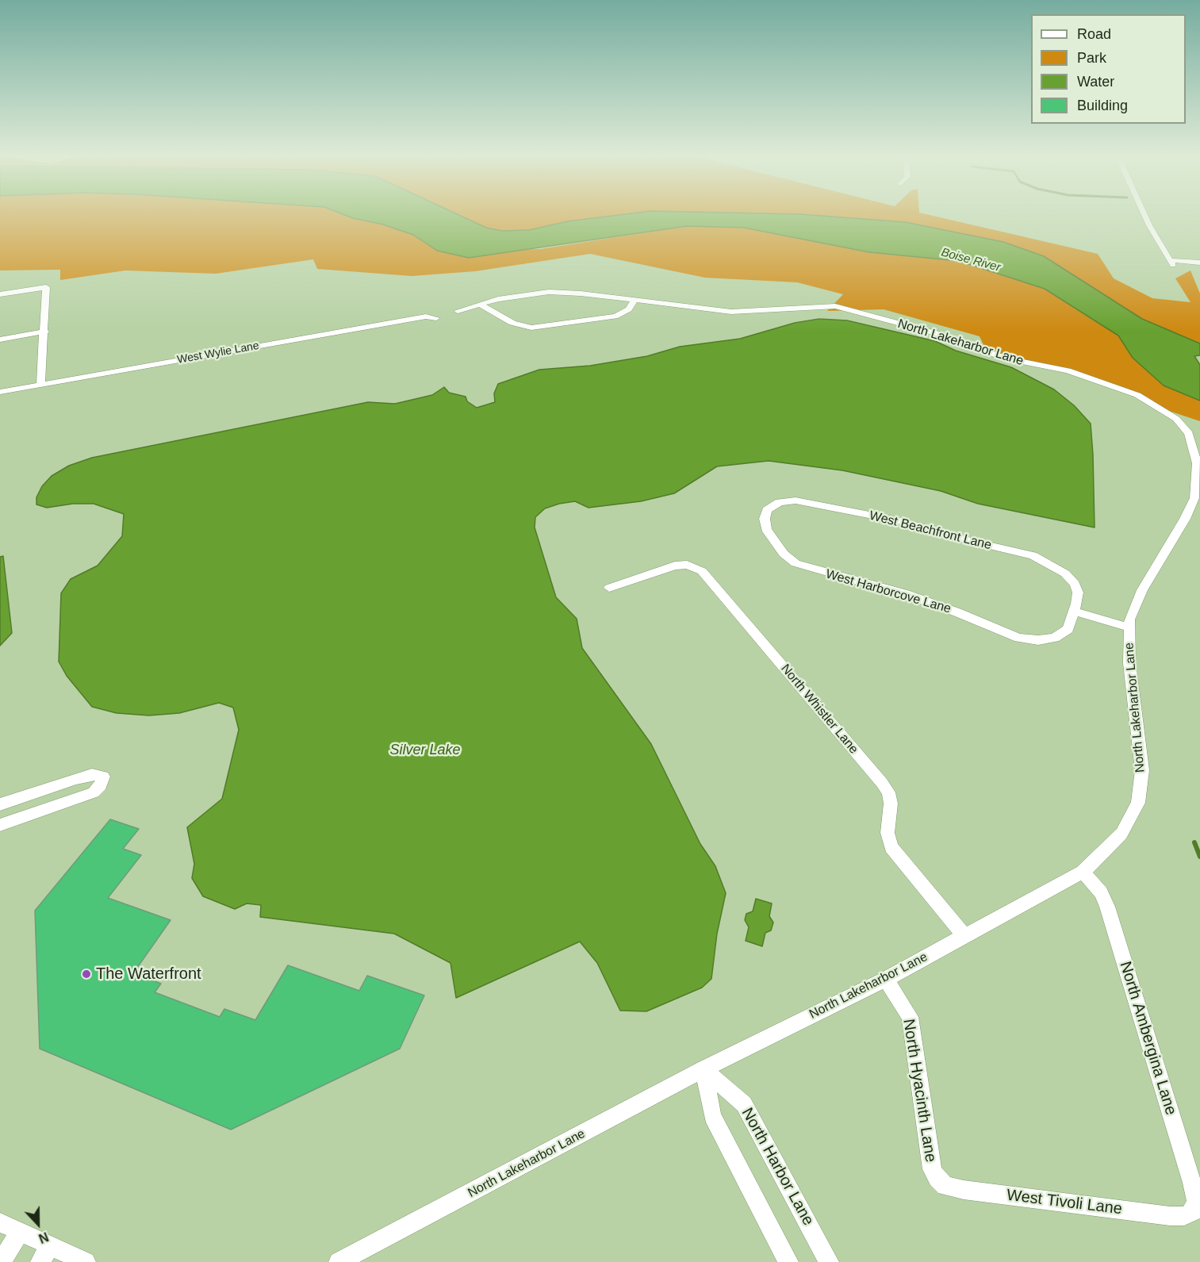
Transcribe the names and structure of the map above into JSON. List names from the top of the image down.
{
  "streets": {
    "street": [
      "North Lakeharbor Lane",
      "West Wylie Lane",
      "West Beachfront Lane",
      "West Harborcove Lane",
      "North Whistler Lane",
      "North Ambergina Lane",
      "North Hyacinth Lane",
      "North Harbor Lane",
      "West Tivoli Lane"
    ]
  },
  "crossings": [
    ["North Lakeharbor Lane", "North Whistler Lane"],
    ["North Lakeharbor Lane", "North Ambergina Lane"],
    ["North Lakeharbor Lane", "North Hyacinth Lane"],
    ["North Lakeharbor Lane", "North Harbor Lane"],
    ["West Beachfront Lane", "West Harborcove Lane"],
    ["North Ambergina Lane", "West Tivoli Lane"],
    ["North Hyacinth Lane", "West Tivoli Lane"]
  ],
  "water": ["Boise River", "Silver Lake"],
  "places": ["The Waterfront"],
  "legend": [
    "Road",
    "Park",
    "Water",
    "Building"
  ],
  "north": "bottom"
}
